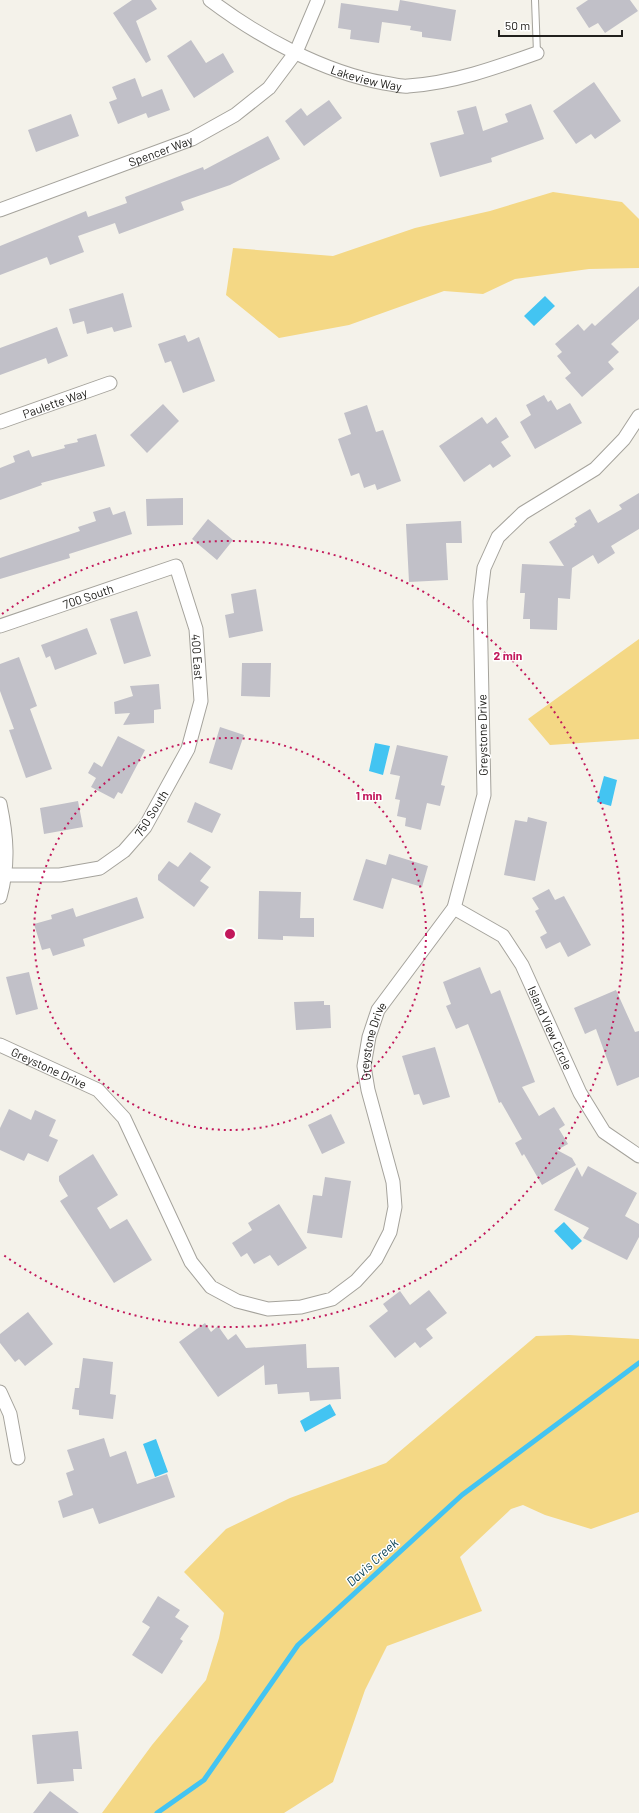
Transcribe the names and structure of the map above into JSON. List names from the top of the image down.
{
  "streets": {
    "street": [
      "Lakeview Way",
      "Spencer Way",
      "Paulette Way",
      "700 South",
      "400 East",
      "Greystone Drive",
      "750 South",
      "Island View Circle"
    ]
  },
  "crossings": [
    ["Lakeview Way", "Spencer Way"],
    ["700 South", "400 East"],
    ["400 East", "750 South"],
    ["Greystone Drive", "Island View Circle"]
  ],
  "water": ["Davis Creek"],
  "scale_bar": "50 m",
  "rings": ["2 min", "1 min"]
}
